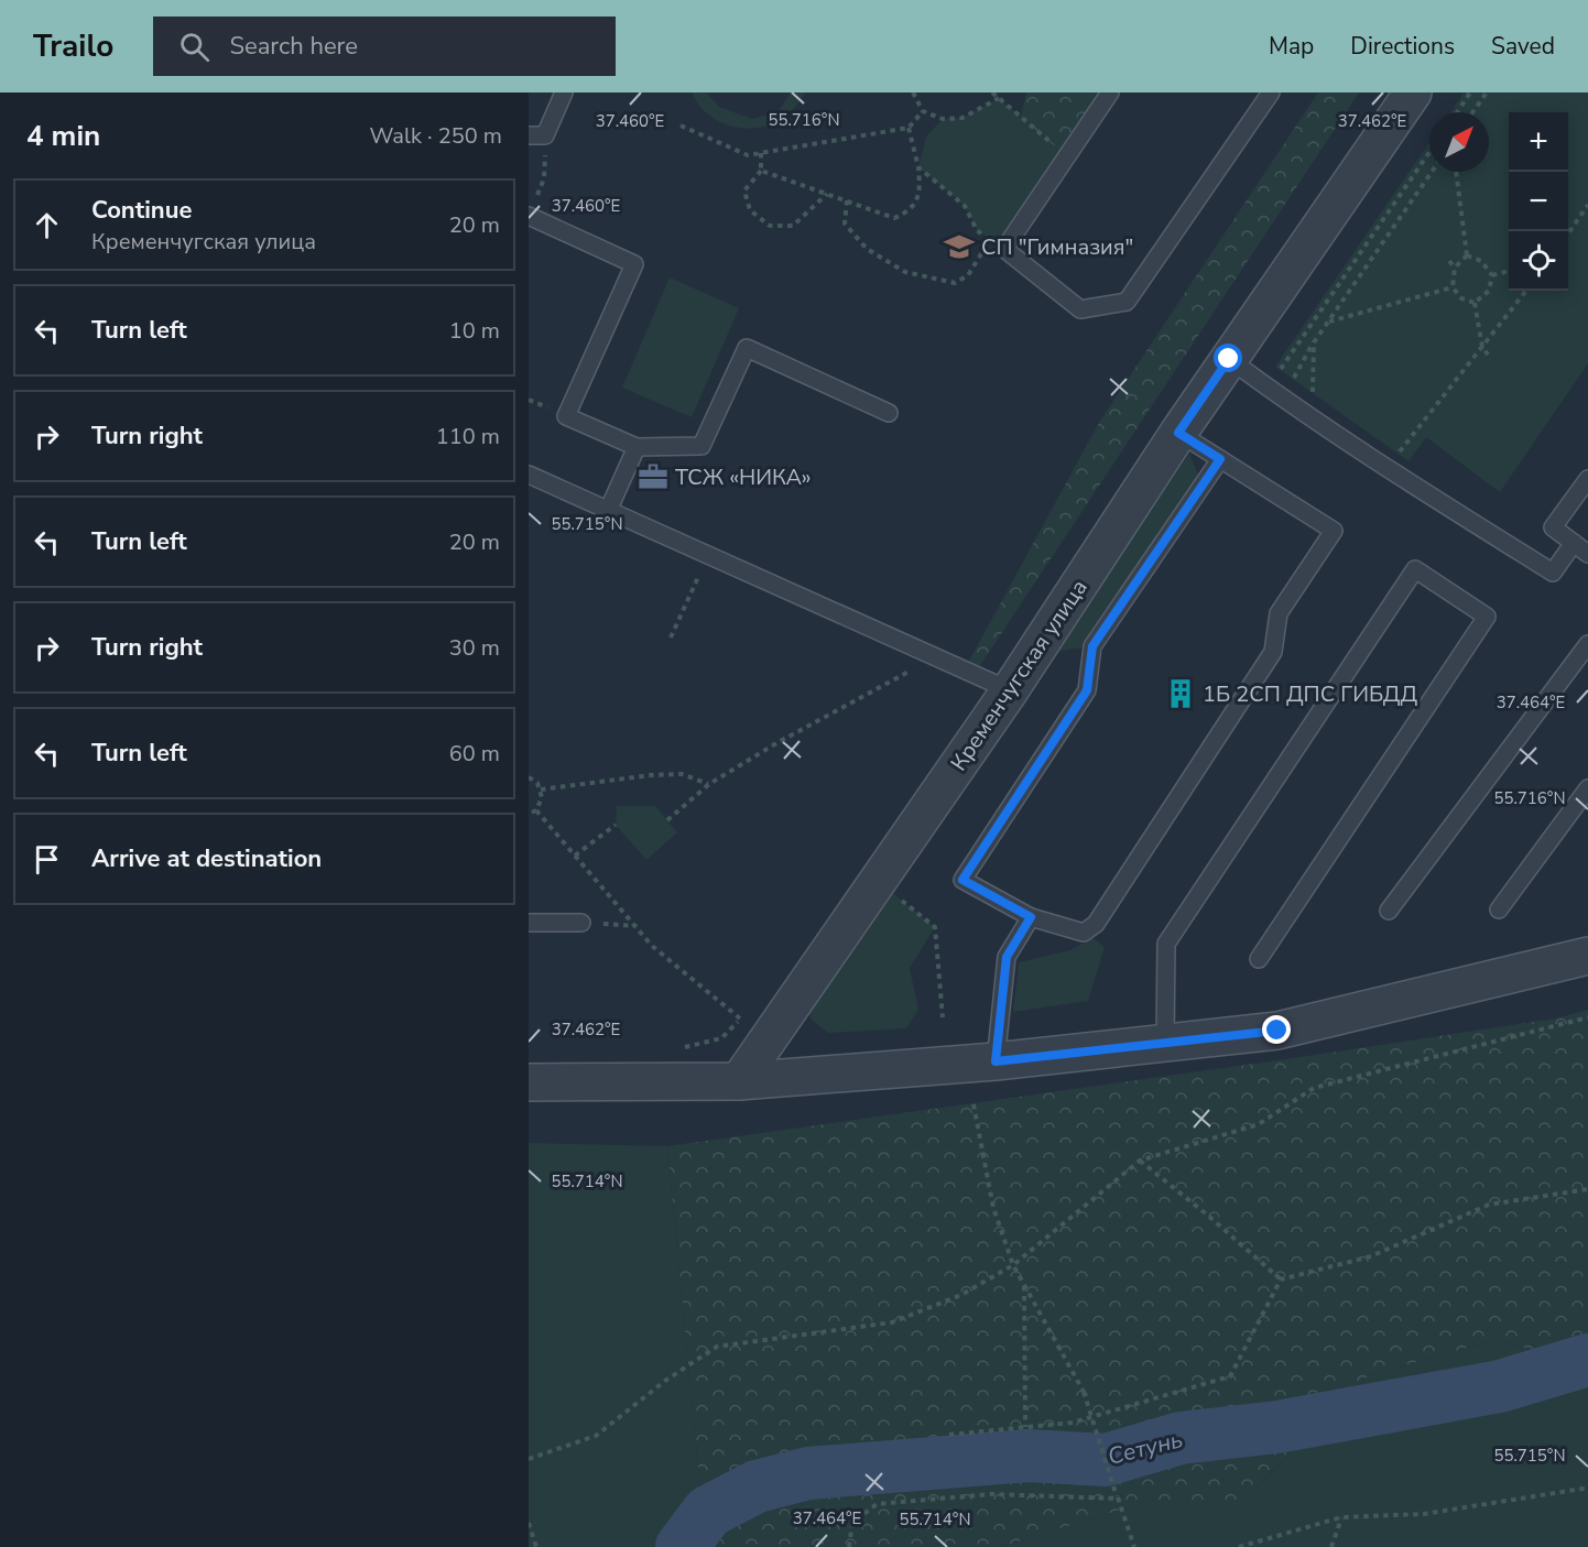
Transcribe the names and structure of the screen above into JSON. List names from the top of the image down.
{
  "streets": {
    "street": ["Кременчугская улица"]
  },
  "water": ["Сетунь"],
  "places": {
    "school or university": ["СП \"Гимназия\""],
    "office": ["ТСЖ «НИКА»"],
    "building": ["1Б 2СП ДПС ГИБДД"]
  },
  "north": "top right",
  "page": {
    "header": "Trailo",
    "search": "Search here",
    "nav": ["Map", "Directions", "Saved"],
    "heading": ["4 min", "Walk · 250 m"],
    "map_buttons": ["+", "−"],
    "list": [
      ["Continue", "Кременчугская улица", "20 m"],
      ["Turn left", "10 m"],
      ["Turn right", "110 m"],
      ["Turn left", "20 m"],
      ["Turn right", "30 m"],
      ["Turn left", "60 m"],
      "Arrive at destination"
    ]
  },
  "coordinates": [
    "55.716°N",
    "37.460°E",
    "37.462°E",
    "55.715°N",
    "37.464°E",
    "55.714°N"
  ]
}
